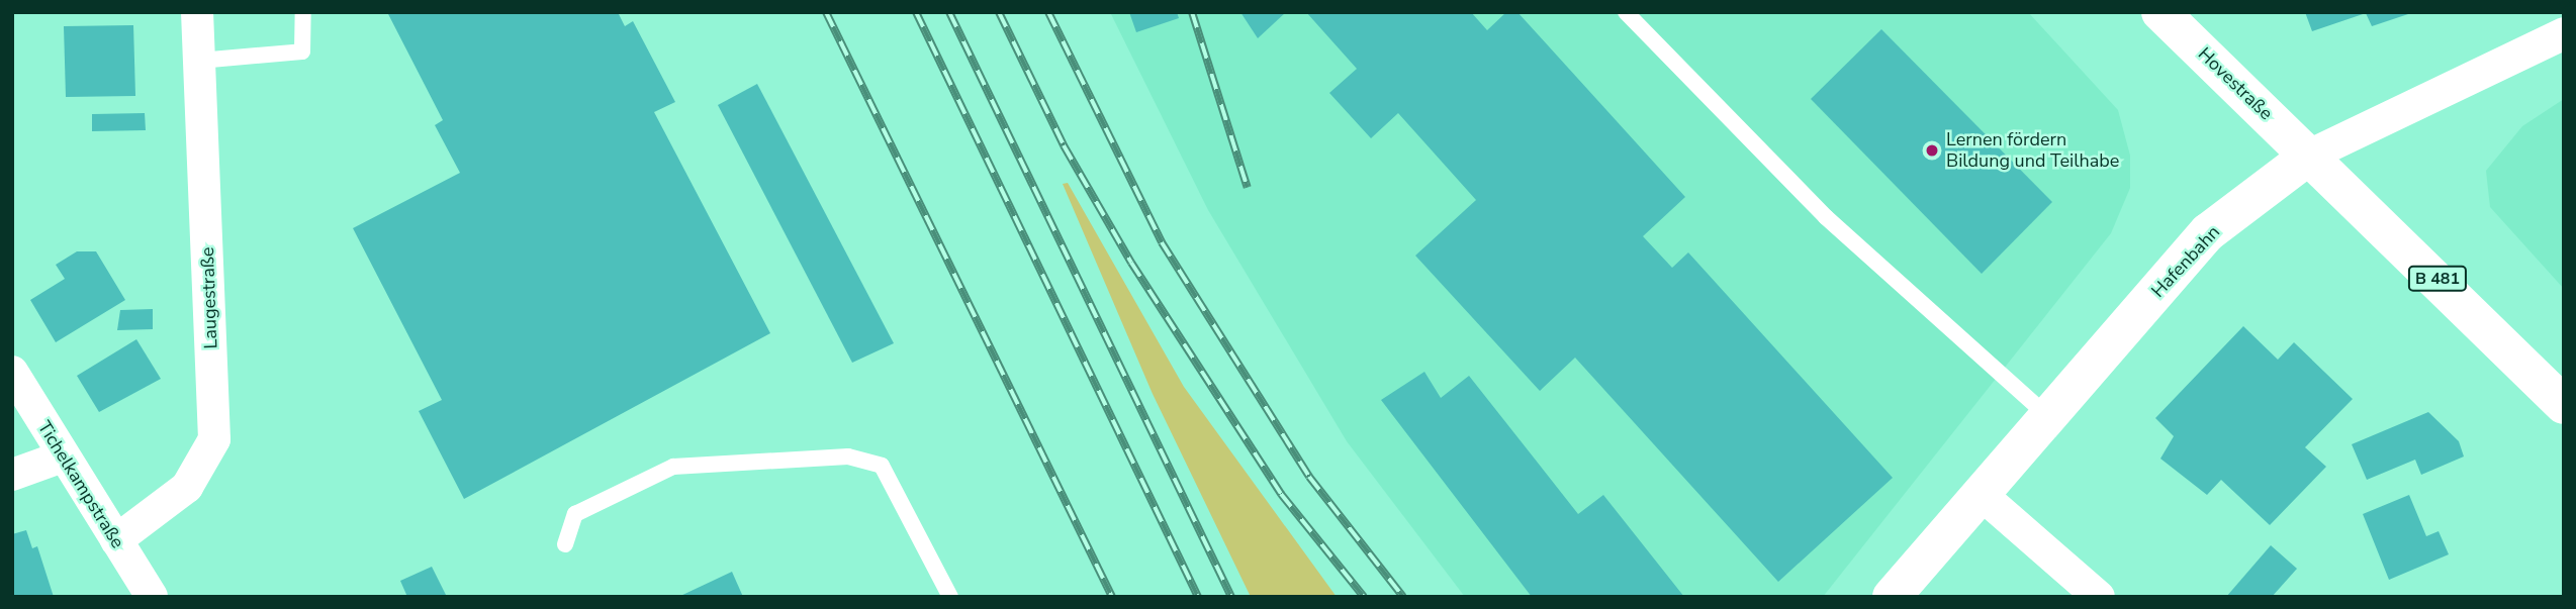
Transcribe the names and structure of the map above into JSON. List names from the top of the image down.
{
  "streets": {
    "street": [
      "Hovestraße",
      "Hafenbahn",
      "B 481",
      "Laugestraße",
      "Tichelkampstraße"
    ]
  },
  "crossings": [
    ["Hovestraße", "Hafenbahn"],
    ["Hovestraße", "B 481"],
    ["Hafenbahn", "B 481"],
    ["Laugestraße", "Tichelkampstraße"]
  ],
  "places": ["Lernen fördern Bildung und Teilhabe"]
}
